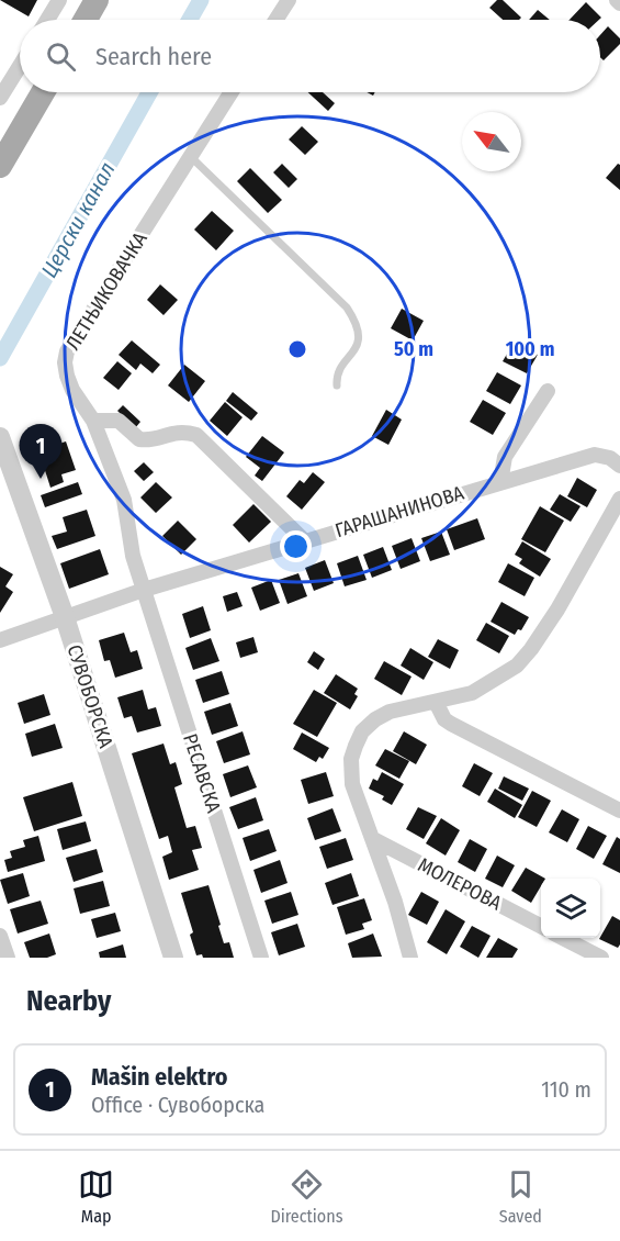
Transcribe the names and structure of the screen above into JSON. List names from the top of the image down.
{
  "streets": {
    "street": [
      "ЛЕТЊИКОВАЧКА",
      "ГАРАШАНИНОВА",
      "СУВОБОРСКА",
      "РЕСАВСКА",
      "МОЛЕРОВА"
    ]
  },
  "crossings": [
    ["ЛЕТЊИКОВАЧКА", "ГАРАШАНИНОВА"],
    ["ЛЕТЊИКОВАЧКА", "РЕСАВСКА"],
    ["ГАРАШАНИНОВА", "СУВОБОРСКА"],
    ["ГАРАШАНИНОВА", "РЕСАВСКА"]
  ],
  "water": ["Церски канал"],
  "north": "top left",
  "page": {
    "search": "Search here",
    "pins": "1",
    "heading": "Nearby",
    "list": [
      {
        "mark": "1",
        "name": "Mašin elektro",
        "note": "Office · Сувоборска",
        "value": "110 m"
      }
    ],
    "nav": ["Map", "Directions", "Saved"]
  },
  "rings": ["50 m", "100 m"]
}
